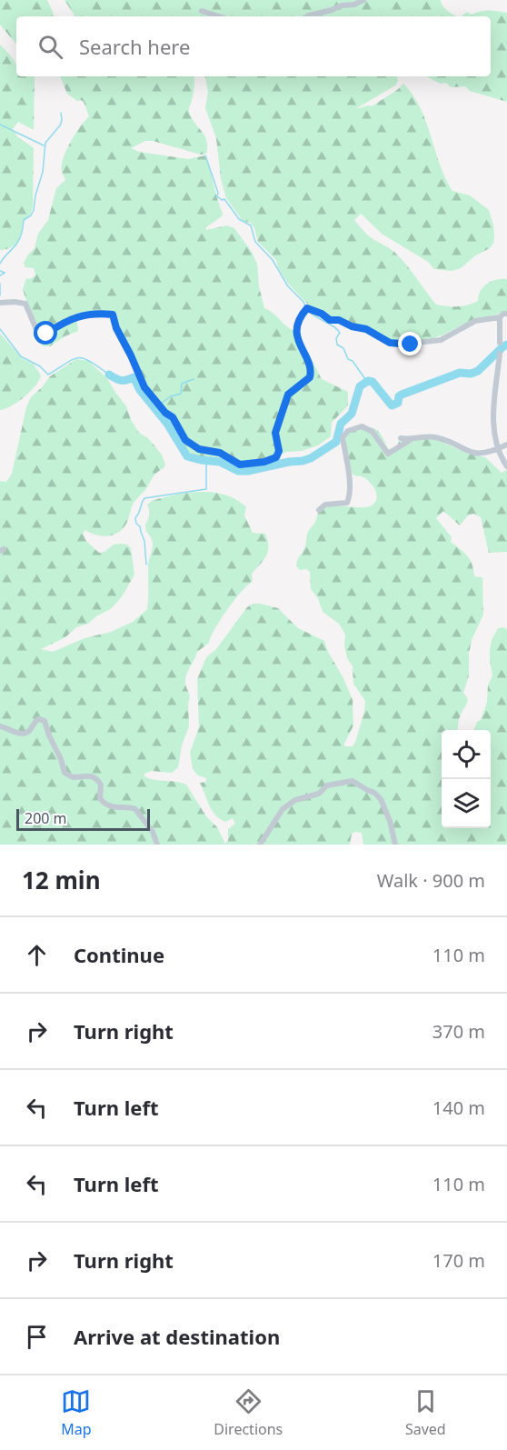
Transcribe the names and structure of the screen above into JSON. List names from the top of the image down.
{
  "scale_bar": "200 m",
  "page": {
    "search": "Search here",
    "scale": "200 m",
    "heading": ["12 min", "Walk · 900 m"],
    "list": [
      ["Continue", "110 m"],
      ["Turn right", "370 m"],
      ["Turn left", "140 m"],
      ["Turn left", "110 m"],
      ["Turn right", "170 m"],
      "Arrive at destination"
    ],
    "nav": ["Map", "Directions", "Saved"]
  }
}
